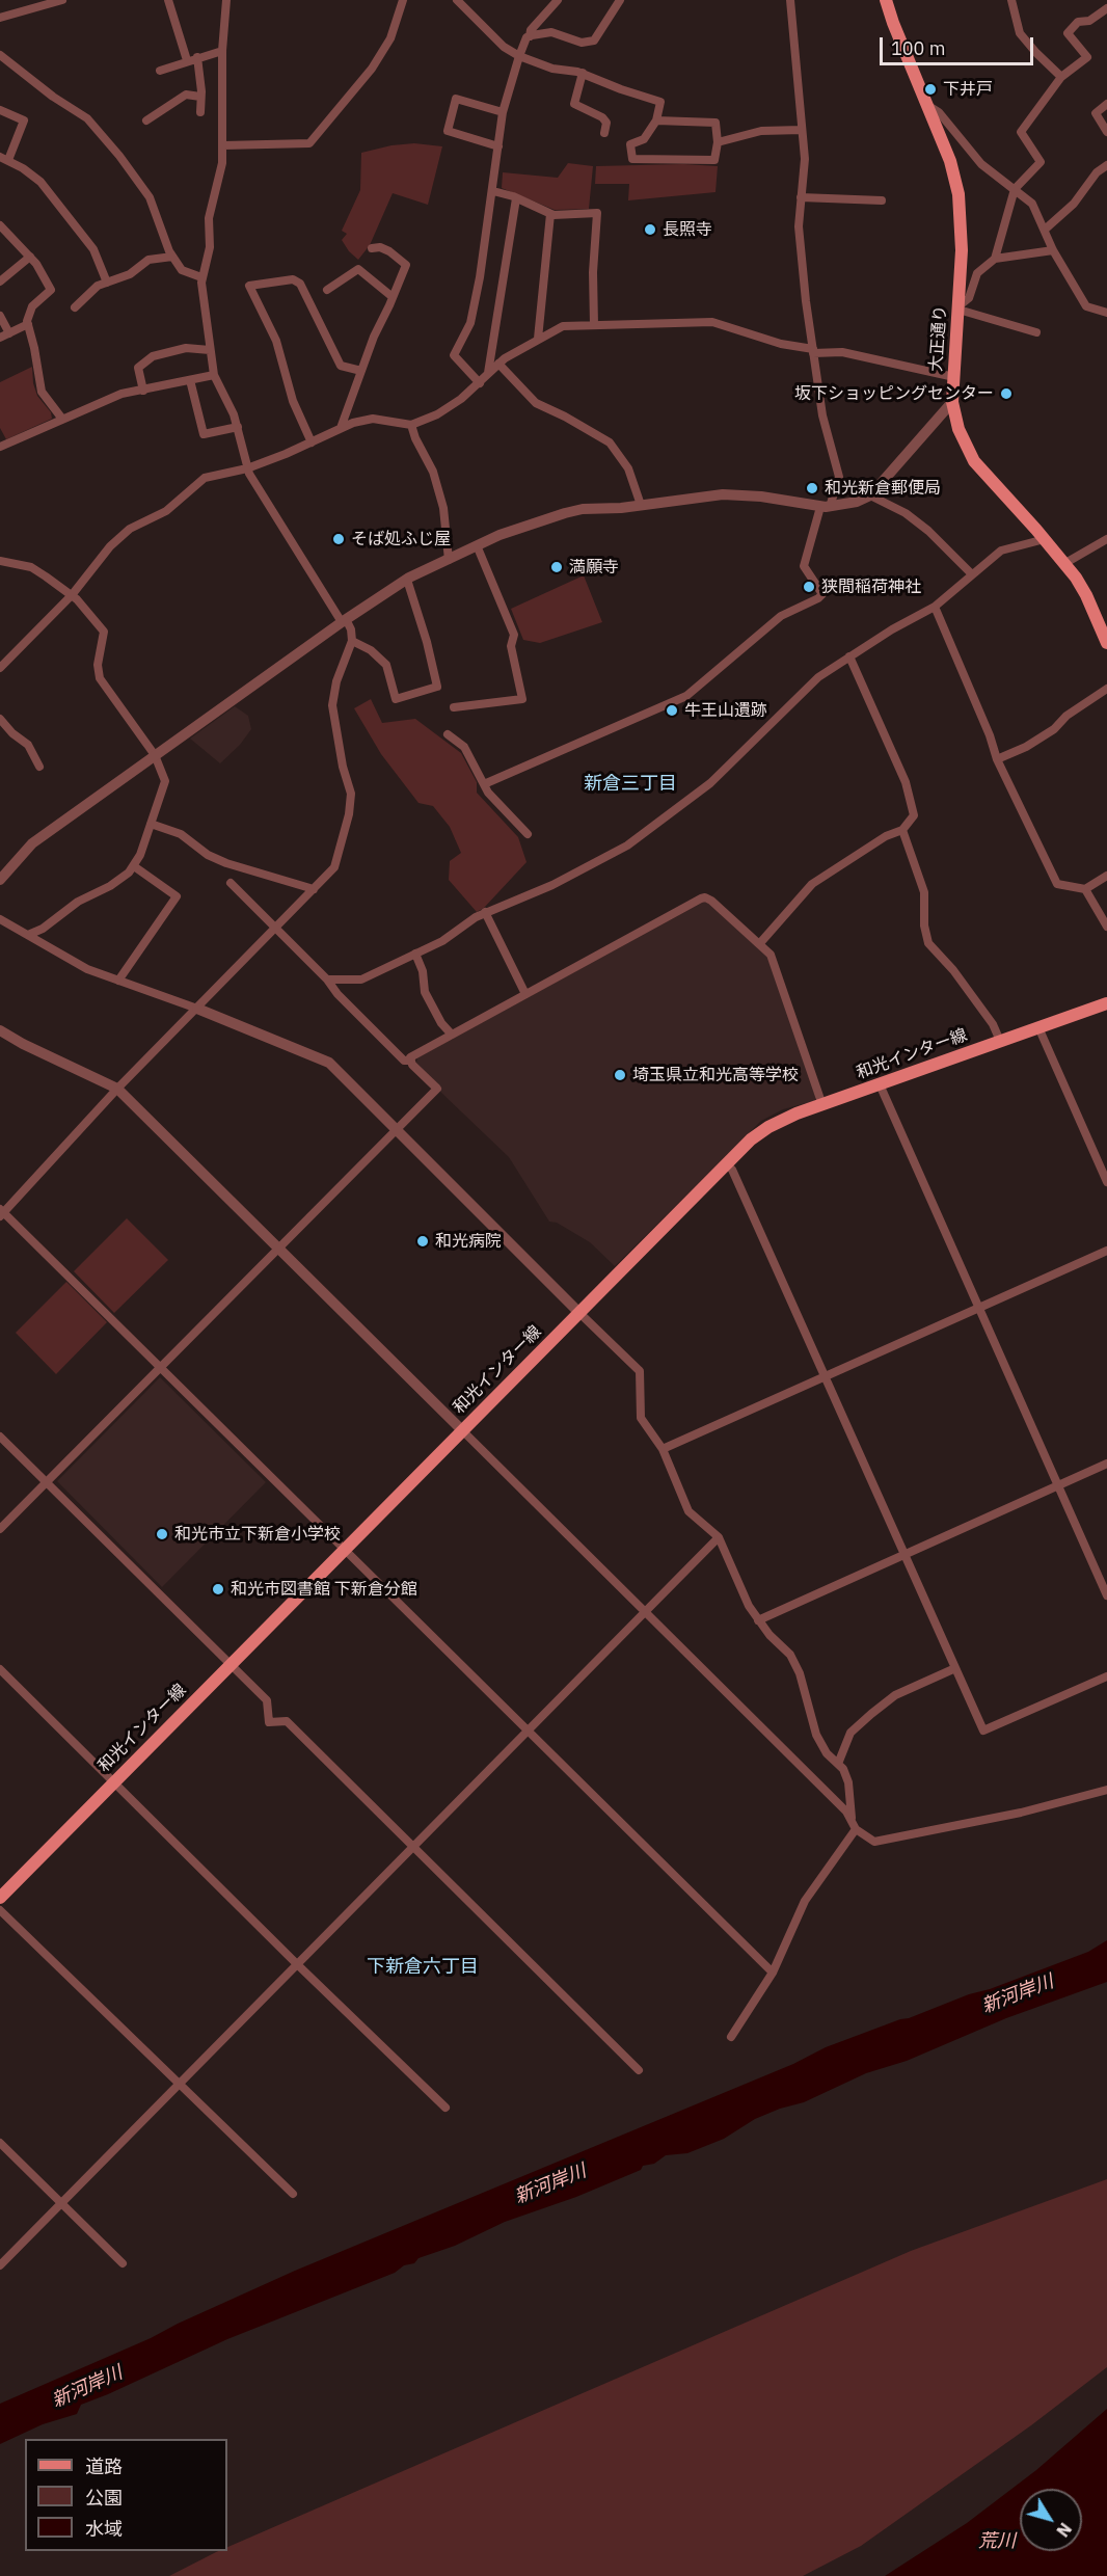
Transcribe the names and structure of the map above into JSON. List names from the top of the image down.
{
  "streets": {
    "main road": ["大正通り", "和光インター線"]
  },
  "districts": ["新倉三丁目", "下新倉六丁目"],
  "water": ["新河岸川", "荒川"],
  "places": [
    "下井戸",
    "長照寺",
    "坂下ショッピングセンター",
    "和光新倉郵便局",
    "そば処ふじ屋",
    "満願寺",
    "狭間稲荷神社",
    "牛王山遺跡",
    "埼玉県立和光高等学校",
    "和光病院",
    "和光市立下新倉小学校",
    "和光市図書館 下新倉分館"
  ],
  "legend": ["道路", "公園", "水域"],
  "scale_bar": "100 m",
  "north": "bottom right"
}
